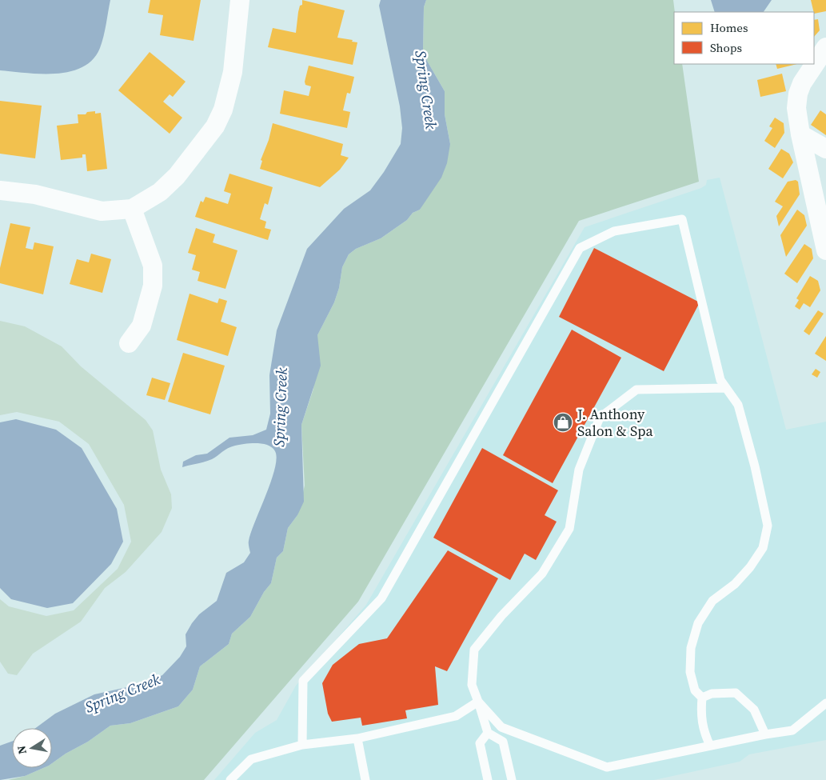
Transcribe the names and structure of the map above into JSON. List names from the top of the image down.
{
  "water": ["Spring Creek"],
  "places": {
    "shop": ["J. Anthony Salon & Spa"]
  },
  "legend": ["Homes", "Shops"],
  "north": "left"
}
